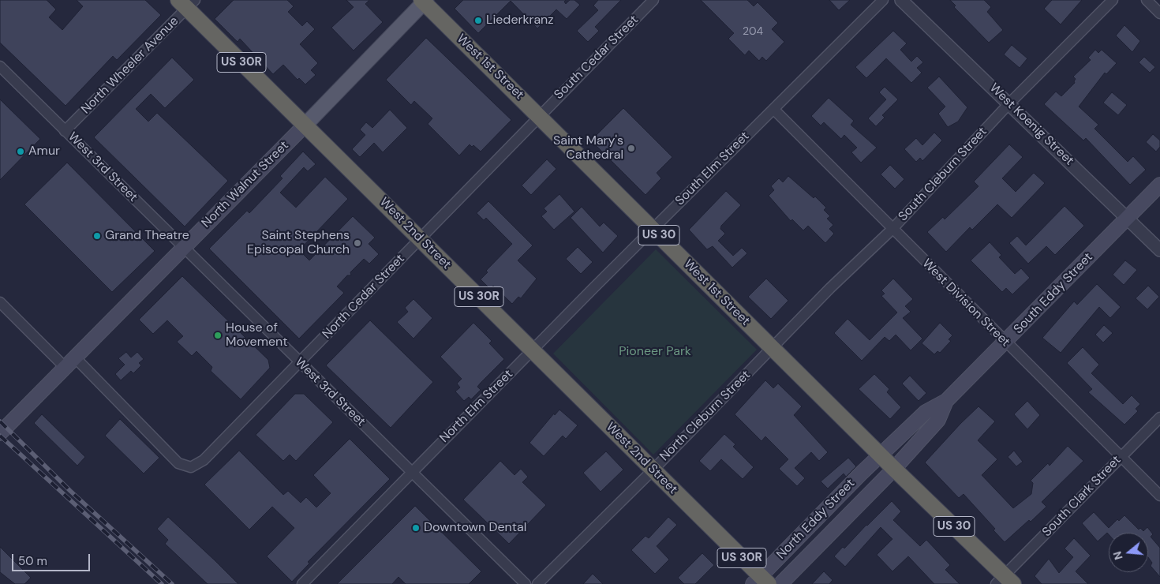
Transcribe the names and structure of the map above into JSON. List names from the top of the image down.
{
  "streets": {
    "highway": [
      "US 30R",
      "West 1st Street",
      "West 2nd Street",
      "US 30"
    ],
    "main road": ["North Walnut Street", "South Eddy Street", "North Eddy Street"],
    "street": [
      "South Cedar Street",
      "North Wheeler Avenue",
      "West Koenig Street",
      "West 3rd Street",
      "South Elm Street",
      "South Cleburn Street",
      "North Cedar Street",
      "West Division Street",
      "North Elm Street",
      "North Cleburn Street",
      "South Clark Street"
    ]
  },
  "crossings": [
    ["South Cedar Street", "West 1st Street"],
    ["South Cedar Street", "North Cedar Street"],
    ["North Wheeler Avenue", "West 3rd Street"],
    ["North Wheeler Avenue", "West 2nd Street"],
    ["West 1st Street", "South Elm Street"],
    ["West 1st Street", "South Cleburn Street"],
    ["West 1st Street", "North Walnut Street"],
    ["West 1st Street", "South Eddy Street"],
    ["West 1st Street", "North Cedar Street"],
    ["West 1st Street", "North Elm Street"],
    ["West 1st Street", "North Cleburn Street"],
    ["West 1st Street", "South Clark Street"],
    ["West 1st Street", "North Eddy Street"],
    ["West Koenig Street", "South Cleburn Street"],
    ["West Koenig Street", "South Eddy Street"],
    ["West 3rd Street", "North Walnut Street"],
    ["West 3rd Street", "North Cedar Street"],
    ["West 3rd Street", "North Elm Street"],
    ["South Elm Street", "West Division Street"],
    ["South Elm Street", "North Elm Street"],
    ["South Cleburn Street", "West Division Street"],
    ["South Cleburn Street", "North Cleburn Street"],
    ["North Walnut Street", "West 2nd Street"],
    ["North Walnut Street", "North Cedar Street"],
    ["West 2nd Street", "North Cedar Street"],
    ["West 2nd Street", "North Elm Street"],
    ["West 2nd Street", "North Cleburn Street"],
    ["West 2nd Street", "North Eddy Street"],
    ["South Eddy Street", "West Division Street"],
    ["South Eddy Street", "North Eddy Street"],
    ["West Division Street", "South Clark Street"]
  ],
  "parks": ["Pioneer Park"],
  "places": [
    "Liederkranz",
    "Saint Mary's Cathedral",
    "Amur",
    "Grand Theatre",
    "Saint Stephens Episcopal Church",
    "House of Movement",
    "Downtown Dental"
  ],
  "house_numbers": ["204"],
  "scale_bar": "50 m",
  "north": "left"
}
